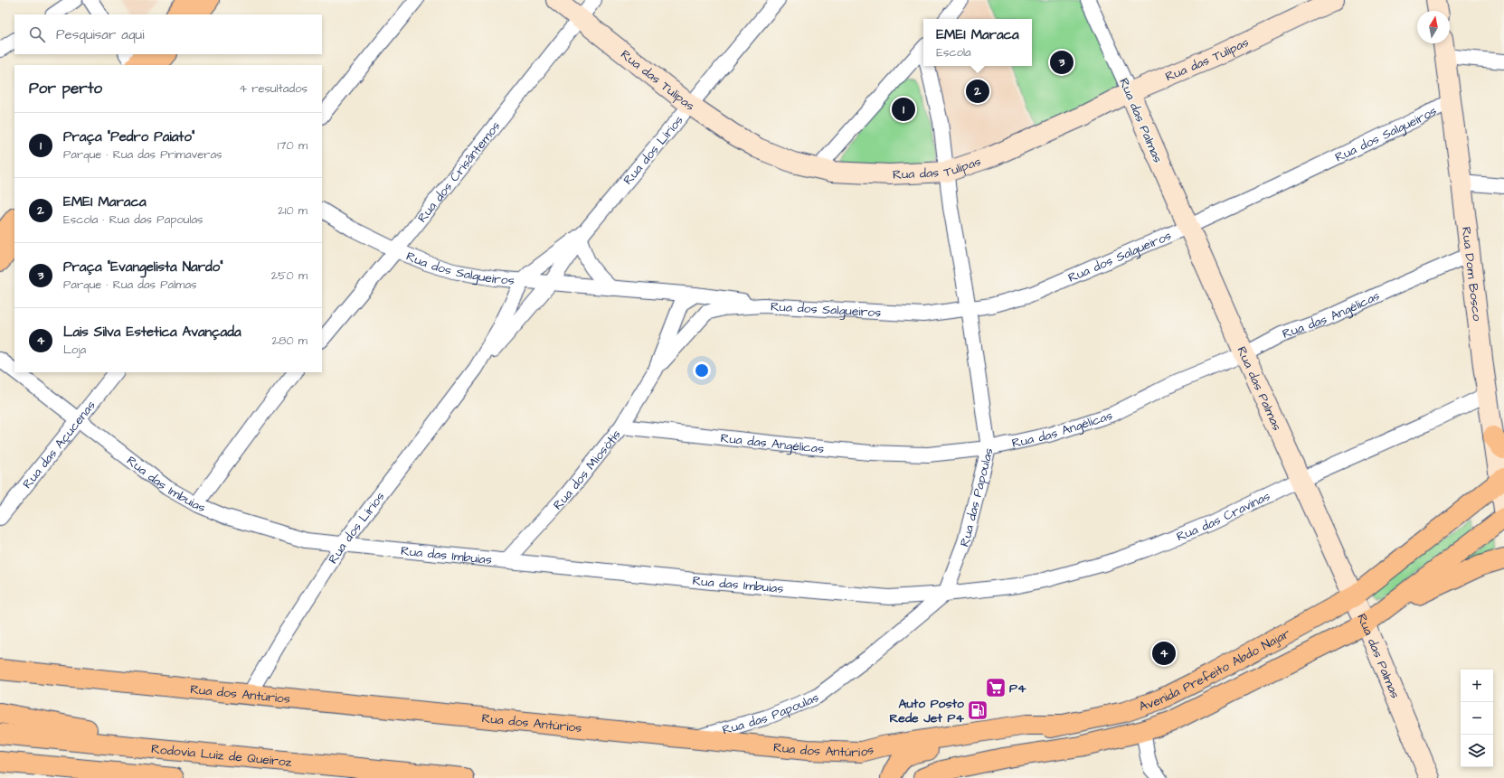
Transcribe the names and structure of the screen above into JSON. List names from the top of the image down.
{
  "streets": {
    "main road": [
      "Rua das Tulipas",
      "Rua das Palmas",
      "Rua Dom Bosco",
      "Avenida Prefeito Abdo Najar",
      "Rua dos Antúrios",
      "Rodovia Luiz de Queiroz"
    ],
    "street": [
      "Rua dos Salgueiros",
      "Rua dos Lírios",
      "Rua dos Crisântemos",
      "Rua das Angélicas",
      "Rua das Açucenas",
      "Rua dos Miosótis",
      "Rua das Imbuias",
      "Rua das Papoulas",
      "Rua das Cravinas"
    ]
  },
  "crossings": [
    ["Rua das Tulipas", "Rua das Palmas"],
    ["Rua das Tulipas", "Rua dos Lírios"],
    ["Rua das Tulipas", "Rua dos Crisântemos"],
    ["Rua das Tulipas", "Rua das Papoulas"],
    ["Rua das Palmas", "Rua dos Salgueiros"],
    ["Rua das Palmas", "Rua das Angélicas"],
    ["Rua das Palmas", "Rua das Cravinas"],
    ["Rua das Palmas", "Avenida Prefeito Abdo Najar"],
    ["Rua dos Salgueiros", "Rua dos Lírios"],
    ["Rua dos Salgueiros", "Rua dos Crisântemos"],
    ["Rua dos Salgueiros", "Rua Dom Bosco"],
    ["Rua dos Salgueiros", "Rua dos Miosótis"],
    ["Rua dos Salgueiros", "Rua das Papoulas"],
    ["Rua dos Lírios", "Rua das Imbuias"],
    ["Rua dos Lírios", "Rua dos Antúrios"],
    ["Rua Dom Bosco", "Rua das Angélicas"],
    ["Rua Dom Bosco", "Rua das Cravinas"],
    ["Rua Dom Bosco", "Avenida Prefeito Abdo Najar"],
    ["Rua das Angélicas", "Rua dos Miosótis"],
    ["Rua das Angélicas", "Rua das Papoulas"],
    ["Rua das Açucenas", "Rua das Imbuias"],
    ["Rua dos Miosótis", "Rua das Imbuias"],
    ["Rua das Imbuias", "Rua das Papoulas"],
    ["Rua das Imbuias", "Rua das Cravinas"],
    ["Rua das Papoulas", "Rua das Cravinas"],
    ["Rua das Papoulas", "Rua dos Antúrios"],
    ["Avenida Prefeito Abdo Najar", "Rua dos Antúrios"]
  ],
  "places": {
    "supermarket": ["P4"],
    "fuel station": ["Auto Posto Rede Jet P4"]
  },
  "north": "top",
  "page": {
    "search": "Pesquisar aqui",
    "popup": ["EMEI Maraca", "Escola"],
    "pins": [
      "3",
      "2",
      "1",
      "4"
    ],
    "heading": ["Por perto", "4 resultados"],
    "list": [
      {
        "mark": "1",
        "name": "Praça \"Pedro Paiato\"",
        "note": "Parque · Rua das Primaveras",
        "value": "170 m"
      },
      {
        "mark": "2",
        "name": "EMEI Maraca",
        "note": "Escola · Rua das Papoulas",
        "value": "210 m"
      },
      {
        "mark": "3",
        "name": "Praça \"Evangelista Nardo\"",
        "note": "Parque · Rua das Palmas",
        "value": "250 m"
      },
      {
        "mark": "4",
        "name": "Lais Silva Estetica Avançada",
        "note": "Loja",
        "value": "280 m"
      }
    ],
    "map_buttons": ["+", "−"]
  }
}
